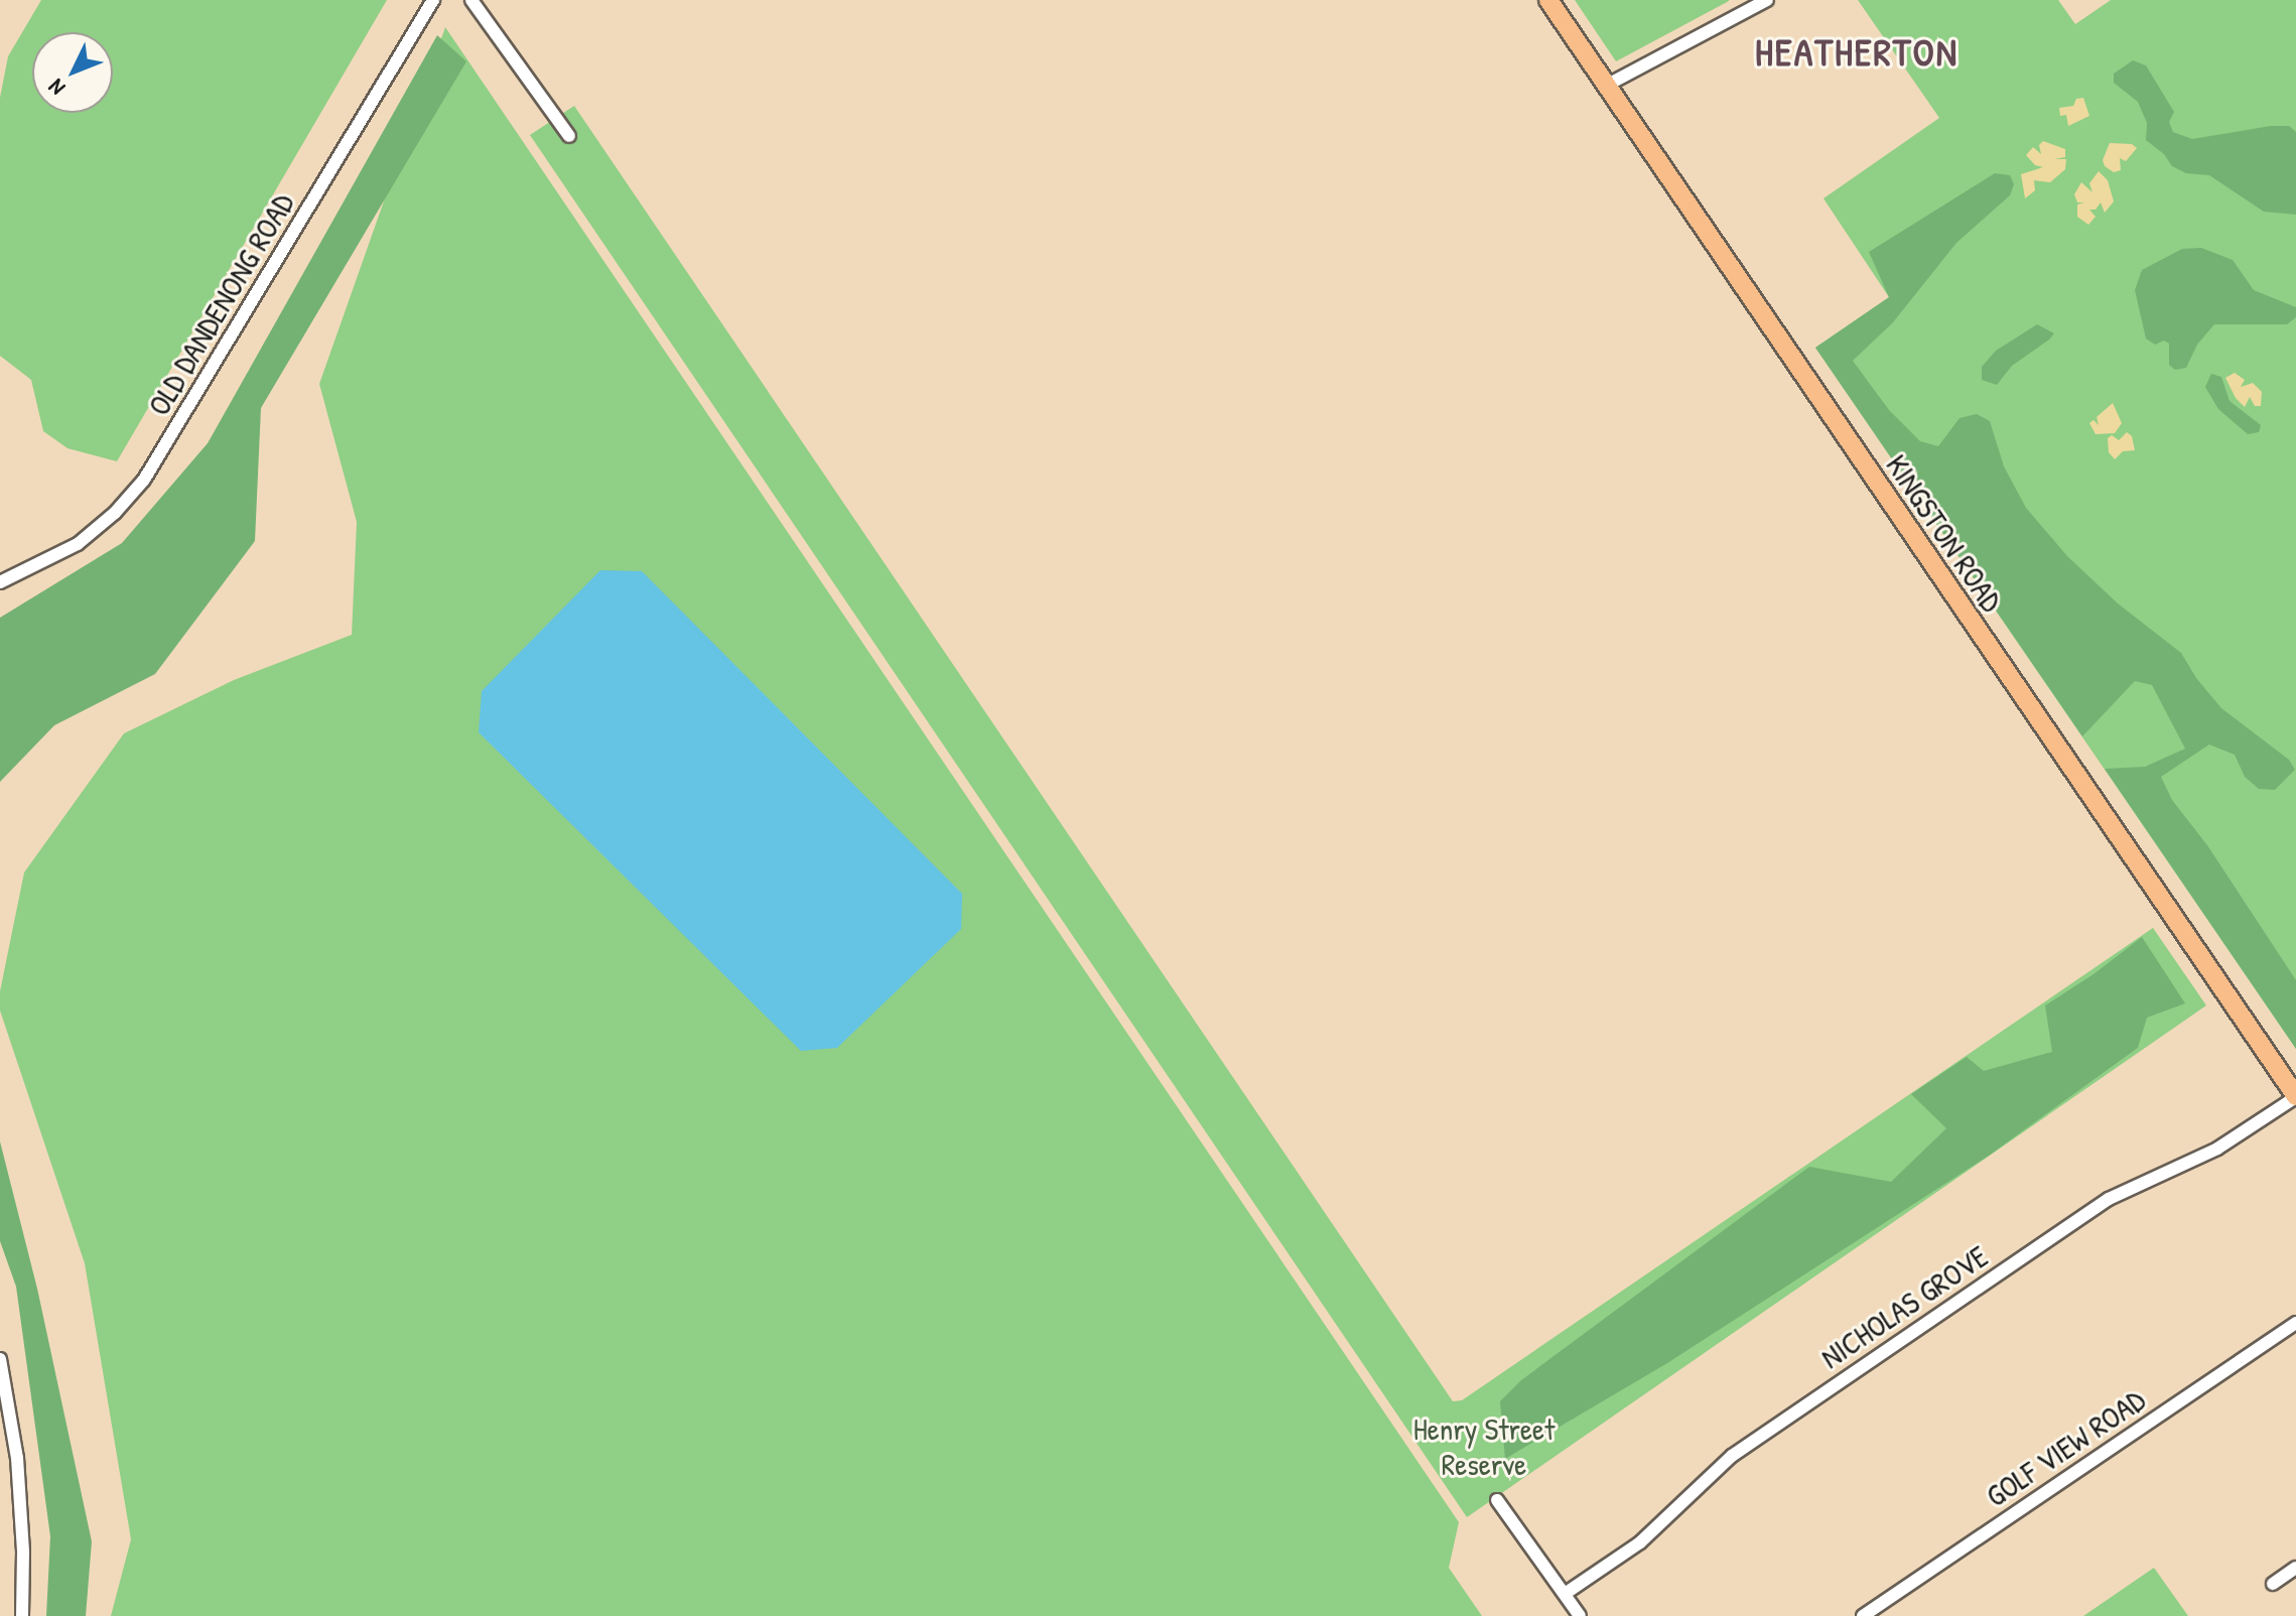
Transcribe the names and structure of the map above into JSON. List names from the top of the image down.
{
  "streets": {
    "main road": ["KINGSTON ROAD"],
    "street": ["OLD DANDENONG ROAD", "NICHOLAS GROVE", "GOLF VIEW ROAD"]
  },
  "crossings": [
    ["KINGSTON ROAD", "NICHOLAS GROVE"]
  ],
  "districts": ["HEATHERTON"],
  "parks": ["Henry Street Reserve"],
  "north": "bottom left"
}
